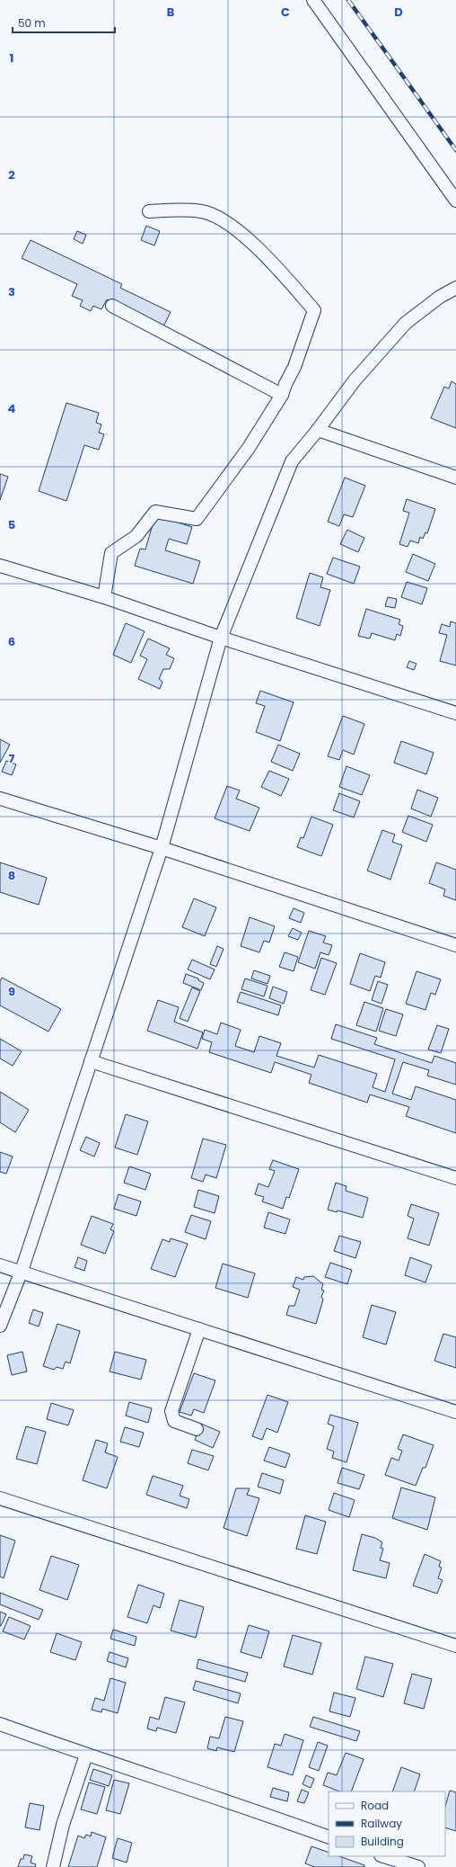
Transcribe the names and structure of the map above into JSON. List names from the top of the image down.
{
  "legend": ["Road", "Railway", "Building"],
  "scale_bar": "50 m",
  "grid": {
    "columns": ["B", "C", "D"],
    "rows": [
      "1",
      "2",
      "3",
      "4",
      "5",
      "6",
      "7",
      "8",
      "9"
    ]
  }
}
